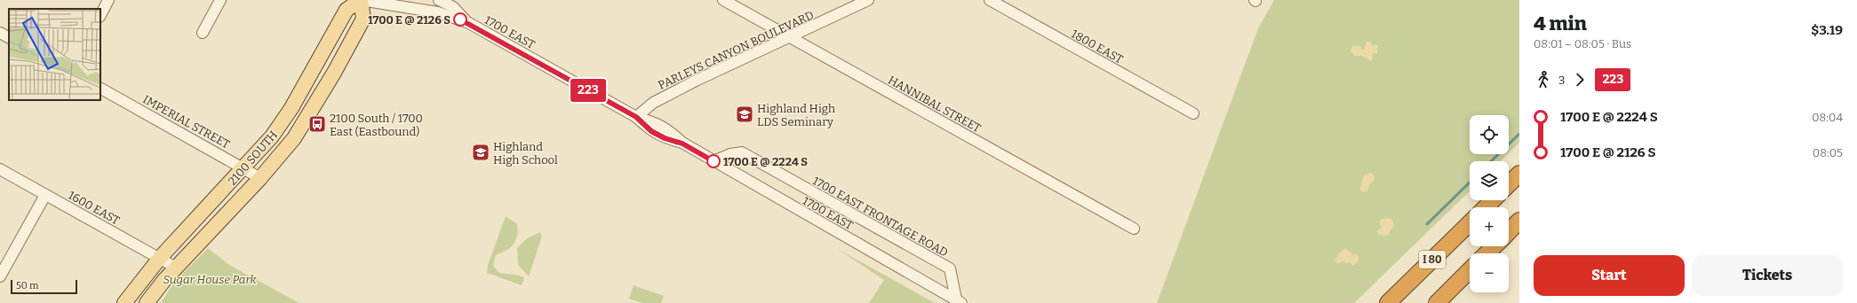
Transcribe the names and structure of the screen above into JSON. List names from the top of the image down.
{
  "streets": {
    "highway": ["I 80"],
    "main road": ["2100 SOUTH"],
    "street": [
      "1700 EAST",
      "1800 EAST",
      "PARLEYS CANYON BOULEVARD",
      "HANNIBAL STREET",
      "IMPERIAL STREET",
      "1600 EAST",
      "1700 EAST FRONTAGE ROAD"
    ]
  },
  "crossings": [
    ["1700 EAST", "PARLEYS CANYON BOULEVARD"],
    ["1700 EAST", "2100 SOUTH"],
    ["1700 EAST", "1700 EAST FRONTAGE ROAD"],
    ["PARLEYS CANYON BOULEVARD", "HANNIBAL STREET"],
    ["IMPERIAL STREET", "2100 SOUTH"],
    ["2100 SOUTH", "1600 EAST"]
  ],
  "parks": ["Sugar House Park"],
  "places": {
    "other": ["1700 E @ 2126 S", "1700 E @ 2224 S"],
    "school or university": ["Highland High LDS Seminary", "Highland High School"],
    "bus stop": ["2100 South / 1700 East (Eastbound)"]
  },
  "lines": ["bus line 223"],
  "scale_bar": "50 m",
  "page": {
    "on_map": "223",
    "heading": ["4 min", "08:01 – 08:05 · Bus", "$3.19"],
    "legs": ["3", "223"],
    "list": [
      {
        "name": "1700 E @ 2224 S",
        "value": "08:04"
      },
      {
        "name": "1700 E @ 2126 S",
        "value": "08:05"
      }
    ],
    "map_buttons": ["+", "−"],
    "buttons": ["Start", "Tickets"],
    "scale": "50 m"
  }
}
